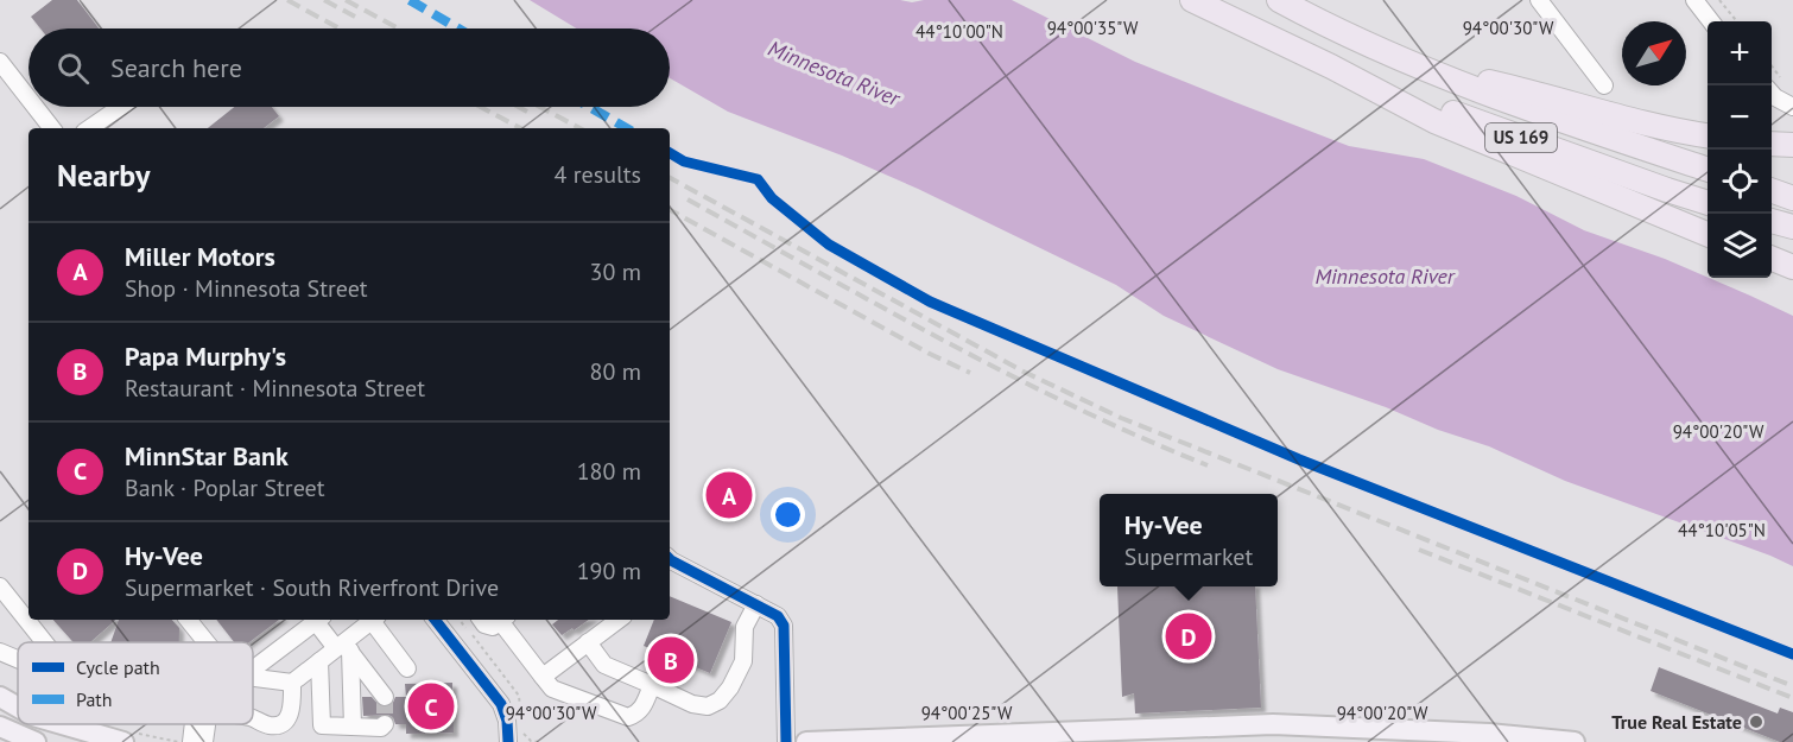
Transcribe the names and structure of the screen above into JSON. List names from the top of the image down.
{
  "streets": {
    "highway": ["US 169"]
  },
  "water": ["Minnesota River"],
  "places": ["True Real Estate"],
  "legend": ["Cycle path", "Path"],
  "north": "top right",
  "page": {
    "map_buttons": ["+", "−"],
    "search": "Search here",
    "heading": ["Nearby", "4 results"],
    "list": [
      {
        "mark": "A",
        "name": "Miller Motors",
        "note": "Shop · Minnesota Street",
        "value": "30 m"
      },
      {
        "mark": "B",
        "name": "Papa Murphy's",
        "note": "Restaurant · Minnesota Street",
        "value": "80 m"
      },
      {
        "mark": "C",
        "name": "MinnStar Bank",
        "note": "Bank · Poplar Street",
        "value": "180 m"
      },
      {
        "mark": "D",
        "name": "Hy-Vee",
        "note": "Supermarket · South Riverfront Drive",
        "value": "190 m"
      }
    ],
    "pins": [
      "A",
      "D",
      "B",
      "C"
    ],
    "popup": ["Hy-Vee", "Supermarket"]
  },
  "coordinates": [
    "94°00'35\"W",
    "94°00'30\"W",
    "44°10'00\"N",
    "94°00'20\"W",
    "44°10'05\"N",
    "94°00'25\"W"
  ]
}
